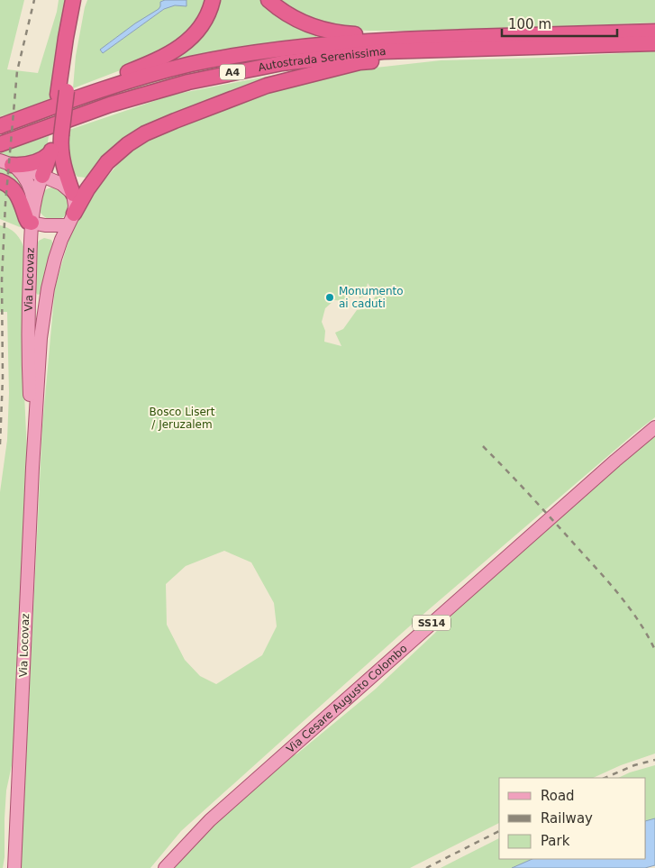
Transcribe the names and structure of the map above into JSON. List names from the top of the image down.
{
  "streets": {
    "highway": ["Autostrada Serenissima", "A4"],
    "main road": ["Via Locovaz", "SS14", "Via Cesare Augusto Colombo"]
  },
  "parks": ["Bosco Lisert / Jeruzalem"],
  "places": ["Monumento ai caduti"],
  "legend": ["Road", "Railway", "Park"],
  "scale_bar": "100 m"
}
